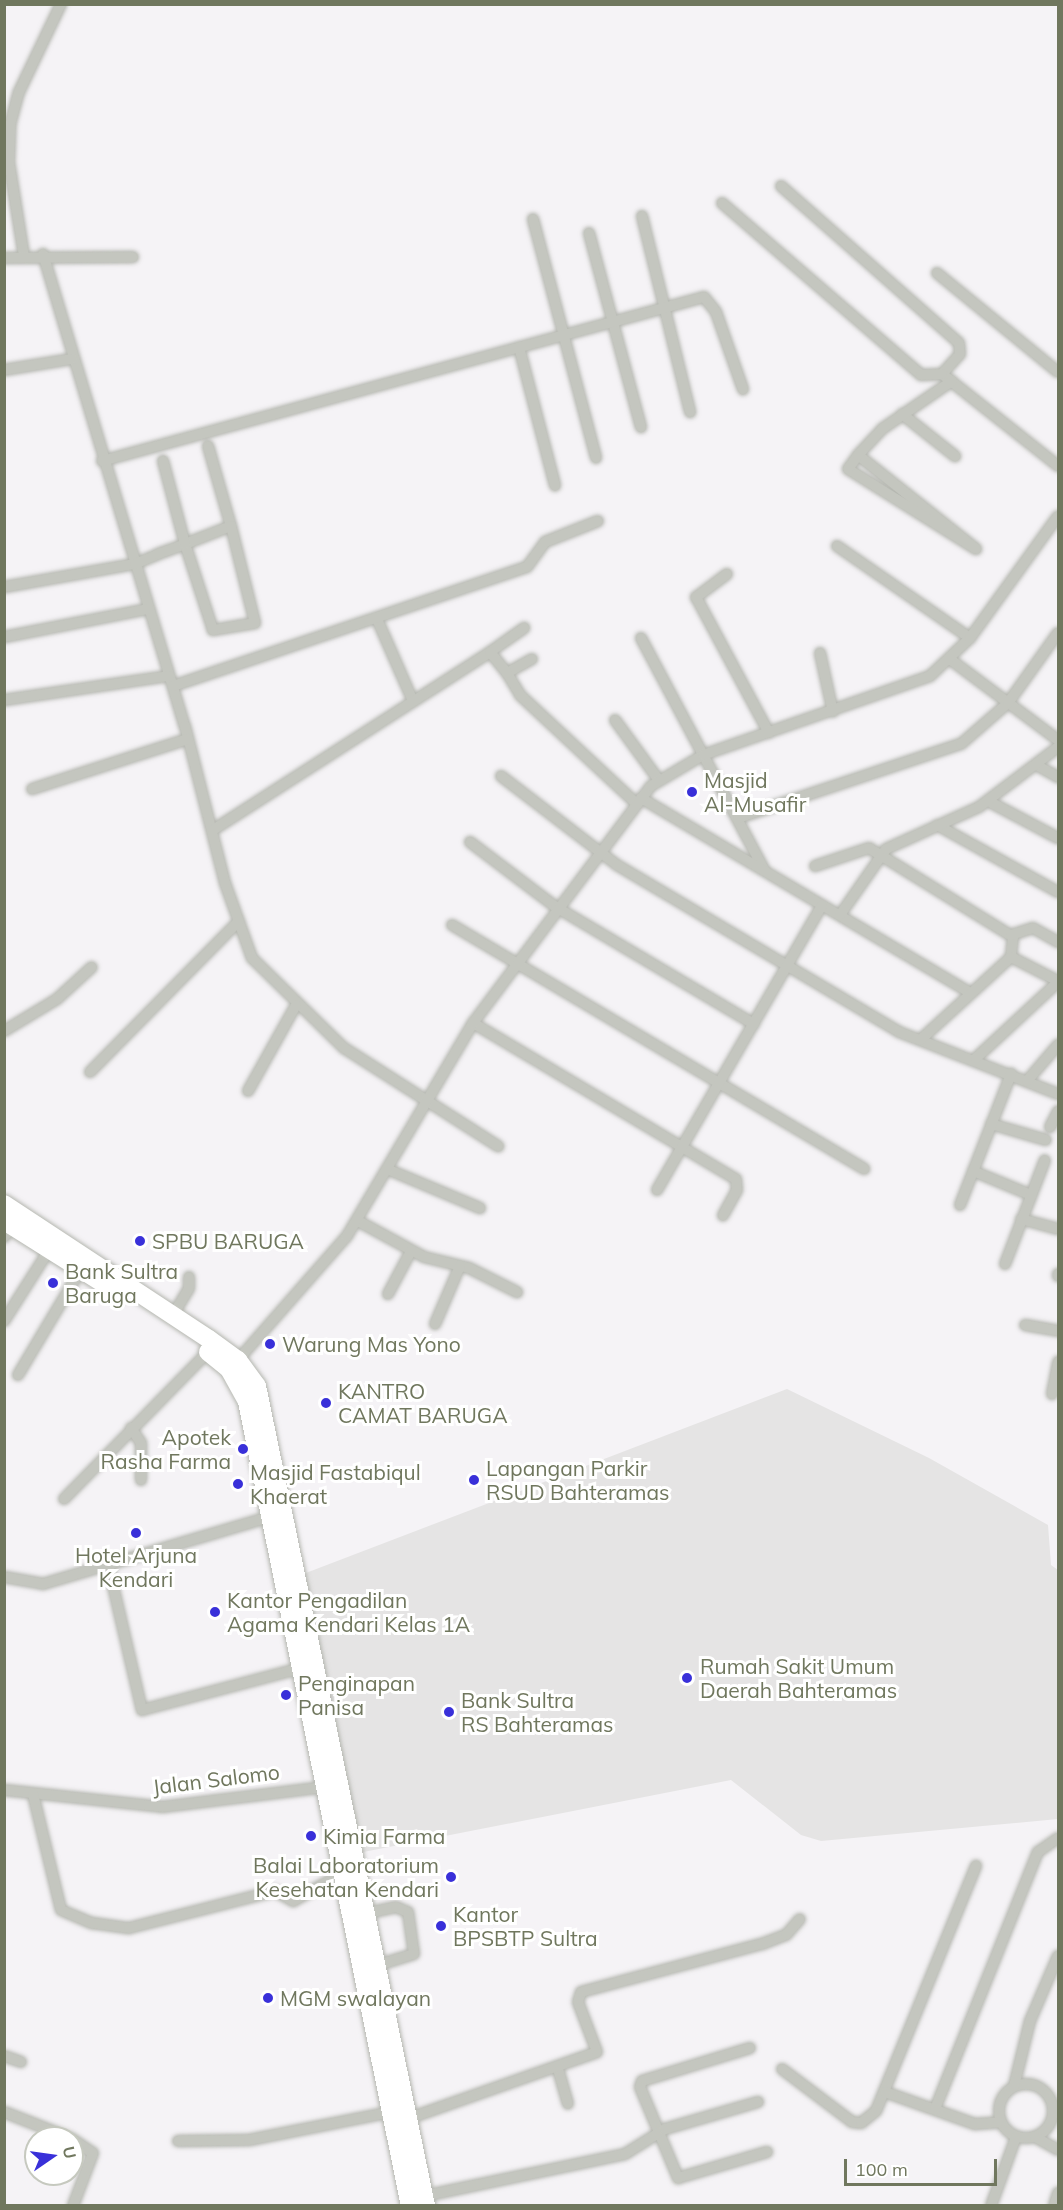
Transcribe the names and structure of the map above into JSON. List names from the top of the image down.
{
  "streets": {
    "street": ["Jalan Salomo"]
  },
  "places": [
    "Masjid Al-Musafir",
    "SPBU BARUGA",
    "Bank Sultra Baruga",
    "Warung Mas Yono",
    "KANTRO CAMAT BARUGA",
    "Apotek Rasha Farma",
    "Lapangan Parkir RSUD Bahteramas",
    "Masjid Fastabiqul Khaerat",
    "Hotel Arjuna Kendari",
    "Kantor Pengadilan Agama Kendari Kelas 1A",
    "Rumah Sakit Umum Daerah Bahteramas",
    "Penginapan Panisa",
    "Bank Sultra RS Bahteramas",
    "Kimia Farma",
    "Balai Laboratorium Kesehatan Kendari",
    "Kantor BPSBTP Sultra",
    "MGM swalayan"
  ],
  "scale_bar": "100 m",
  "north": "right"
}
